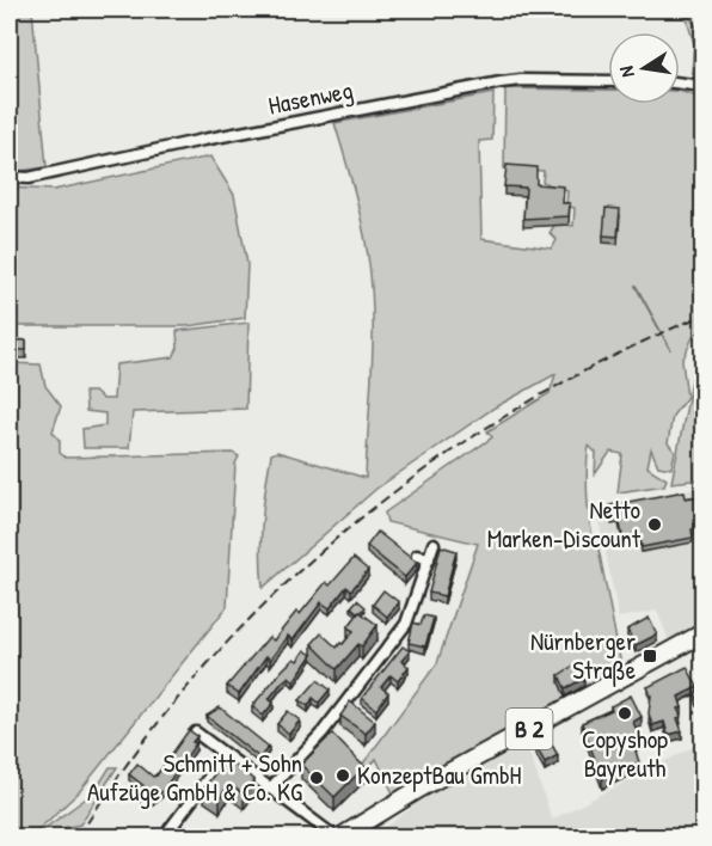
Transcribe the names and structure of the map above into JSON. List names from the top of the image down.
{
  "streets": {
    "main road": ["B 2"],
    "street": ["Hasenweg"]
  },
  "places": {
    "other": [
      "Netto Marken-Discount",
      "Copyshop Bayreuth",
      "KonzeptBau GmbH",
      "Schmitt + Sohn Aufzüge GmbH & Co. KG"
    ],
    "transit": ["Nürnberger Straße"]
  },
  "north": "left"
}
